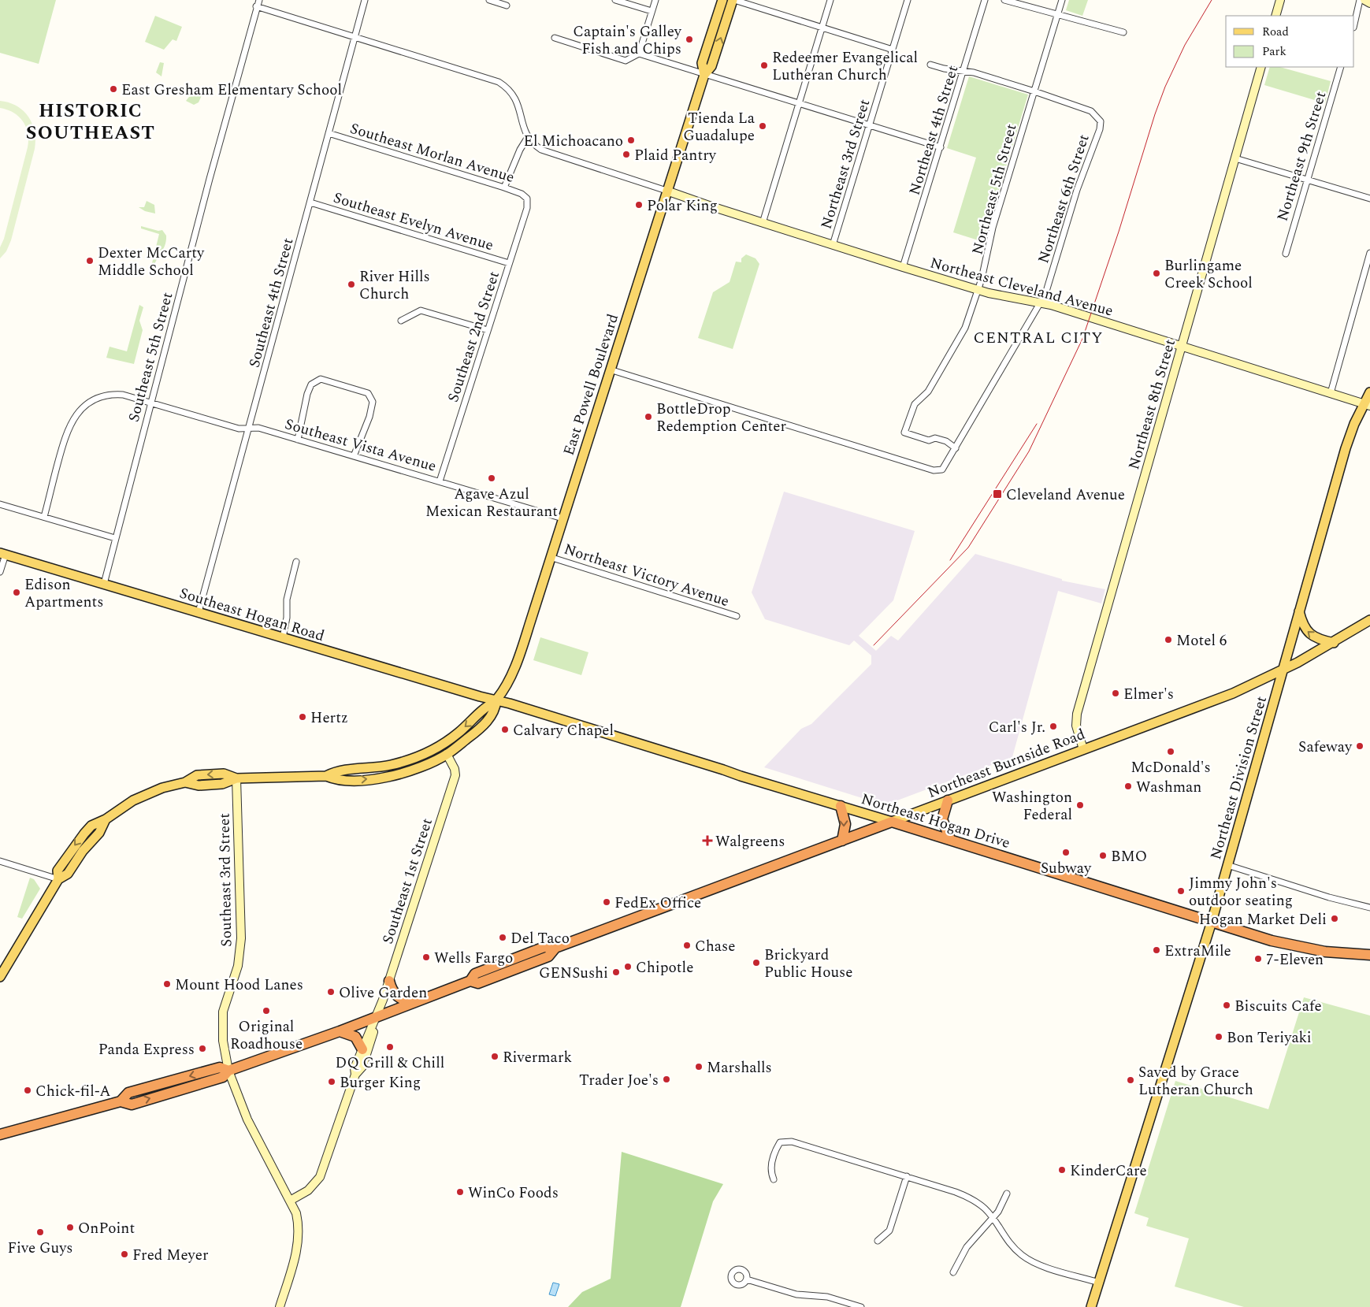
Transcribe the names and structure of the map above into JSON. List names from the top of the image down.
{
  "streets": {
    "highway": ["Northeast Burnside Road", "Northeast Hogan Drive"],
    "main road": ["East Powell Boulevard", "Southeast Hogan Road", "Northeast Division Street"],
    "street": [
      "Northeast 4th Street",
      "Southeast Morlan Avenue",
      "Northeast 9th Street",
      "Northeast 3rd Street",
      "Northeast 5th Street",
      "Northeast 6th Street",
      "Southeast Evelyn Avenue",
      "Northeast Cleveland Avenue",
      "Southeast 4th Street",
      "Southeast 2nd Street",
      "Southeast 5th Street",
      "Northeast 8th Street",
      "Southeast Vista Avenue",
      "Northeast Victory Avenue",
      "Southeast 3rd Street",
      "Southeast 1st Street"
    ]
  },
  "crossings": [
    ["Northeast 4th Street", "Northeast Cleveland Avenue"],
    ["Southeast Morlan Avenue", "Southeast 4th Street"],
    ["Southeast Morlan Avenue", "Southeast 2nd Street"],
    ["Northeast 3rd Street", "Northeast Cleveland Avenue"],
    ["Northeast 5th Street", "Northeast 6th Street"],
    ["Northeast 5th Street", "Northeast Cleveland Avenue"],
    ["Northeast 6th Street", "Northeast Cleveland Avenue"],
    ["Northeast 6th Street", "East Powell Boulevard"],
    ["Southeast Evelyn Avenue", "Southeast 4th Street"],
    ["Southeast Evelyn Avenue", "Southeast 2nd Street"],
    ["Northeast Cleveland Avenue", "East Powell Boulevard"],
    ["Northeast Cleveland Avenue", "Northeast 8th Street"],
    ["Northeast Cleveland Avenue", "Northeast Division Street"],
    ["Southeast 4th Street", "Southeast Vista Avenue"],
    ["Southeast 4th Street", "Southeast Hogan Road"],
    ["Southeast 2nd Street", "Southeast Vista Avenue"],
    ["Southeast 5th Street", "Southeast Vista Avenue"],
    ["Southeast 5th Street", "Southeast Hogan Road"],
    ["East Powell Boulevard", "Southeast Vista Avenue"],
    ["East Powell Boulevard", "Northeast Victory Avenue"],
    ["East Powell Boulevard", "Southeast Hogan Road"],
    ["East Powell Boulevard", "Northeast Hogan Drive"],
    ["East Powell Boulevard", "Southeast 3rd Street"],
    ["East Powell Boulevard", "Southeast 1st Street"],
    ["Northeast 8th Street", "Northeast Burnside Road"],
    ["Southeast Hogan Road", "Northeast Hogan Drive"],
    ["Northeast Burnside Road", "Northeast Division Street"],
    ["Northeast Burnside Road", "Northeast Hogan Drive"],
    ["Northeast Burnside Road", "Southeast 3rd Street"],
    ["Northeast Burnside Road", "Southeast 1st Street"],
    ["Northeast Division Street", "Northeast Hogan Drive"],
    ["Southeast 3rd Street", "Southeast 1st Street"]
  ],
  "districts": ["HISTORIC SOUTHEAST", "CENTRAL CITY"],
  "places": {
    "other": [
      "Captain's Galley Fish and Chips",
      "Redeemer Evangelical Lutheran Church",
      "East Gresham Elementary School",
      "Tienda La Guadalupe",
      "El Michoacano",
      "Plaid Pantry",
      "Polar King",
      "Dexter McCarty Middle School",
      "Burlingame Creek School",
      "River Hills Church",
      "BottleDrop Redemption Center",
      "Agave Azul Mexican Restaurant",
      "Edison Apartments",
      "Motel 6",
      "Elmer's",
      "Hertz",
      "Carl's Jr.",
      "Calvary Chapel",
      "Safeway",
      "McDonald's",
      "Washman",
      "Washington Federal",
      "Subway",
      "BMO",
      "Jimmy John's outdoor seating",
      "FedEx Office",
      "Hogan Market Deli",
      "Del Taco",
      "Chase",
      "ExtraMile",
      "Wells Fargo",
      "7-Eleven",
      "Brickyard Public House",
      "Chipotle",
      "GENSushi",
      "Mount Hood Lanes",
      "Olive Garden",
      "Biscuits Cafe",
      "Original Roadhouse",
      "Bon Teriyaki",
      "DQ Grill & Chill",
      "Panda Express",
      "Rivermark",
      "Marshalls",
      "Trader Joe's",
      "Saved by Grace Lutheran Church",
      "Burger King",
      "Chick-fil-A",
      "KinderCare",
      "WinCo Foods",
      "OnPoint",
      "Five Guys",
      "Fred Meyer"
    ],
    "transit": ["Cleveland Avenue"],
    "health": ["Walgreens"]
  },
  "legend": ["Road", "Park"]
}
